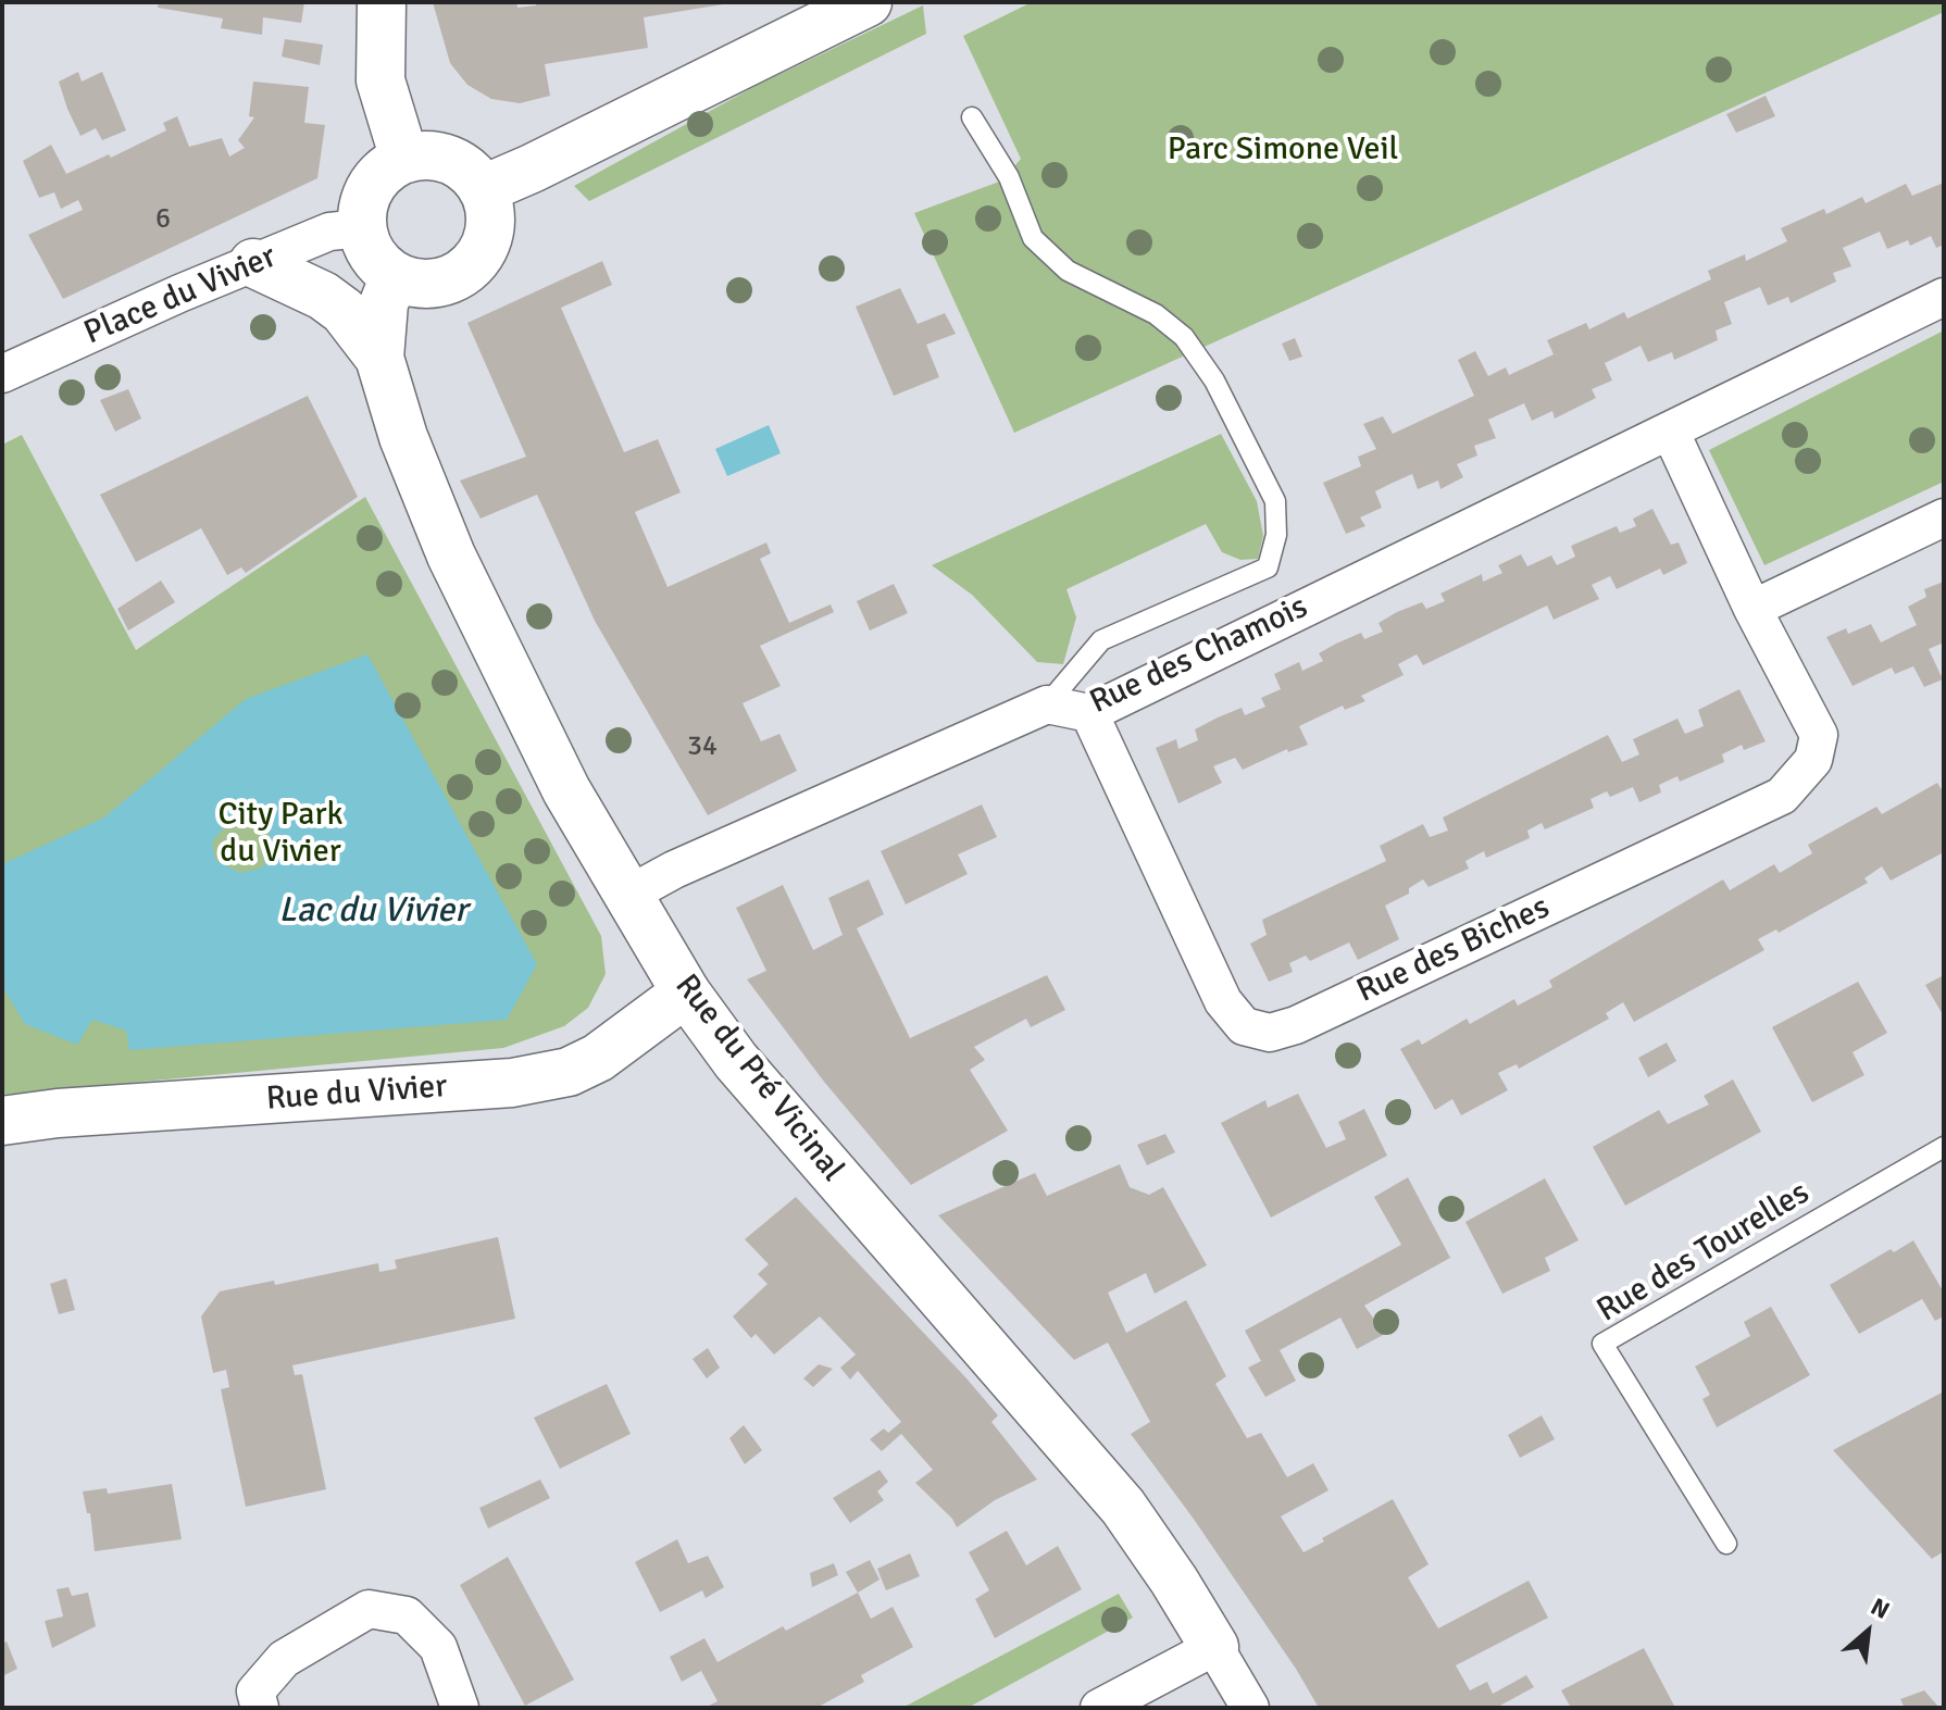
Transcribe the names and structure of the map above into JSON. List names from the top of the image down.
{
  "streets": {
    "main road": ["Rue du Pré Vicinal", "Rue du Vivier"],
    "street": ["Place du Vivier", "Rue des Chamois", "Rue des Biches"],
    "lane": ["Rue des Tourelles"]
  },
  "crossings": [
    ["Place du Vivier", "Rue du Pré Vicinal"],
    ["Rue des Chamois", "Rue des Biches"],
    ["Rue des Chamois", "Rue du Pré Vicinal"],
    ["Rue du Pré Vicinal", "Rue du Vivier"]
  ],
  "water": ["Lac du Vivier"],
  "parks": ["Parc Simone Veil", "City Park du Vivier"],
  "house_numbers": ["6", "34"],
  "north": "top right"
}
